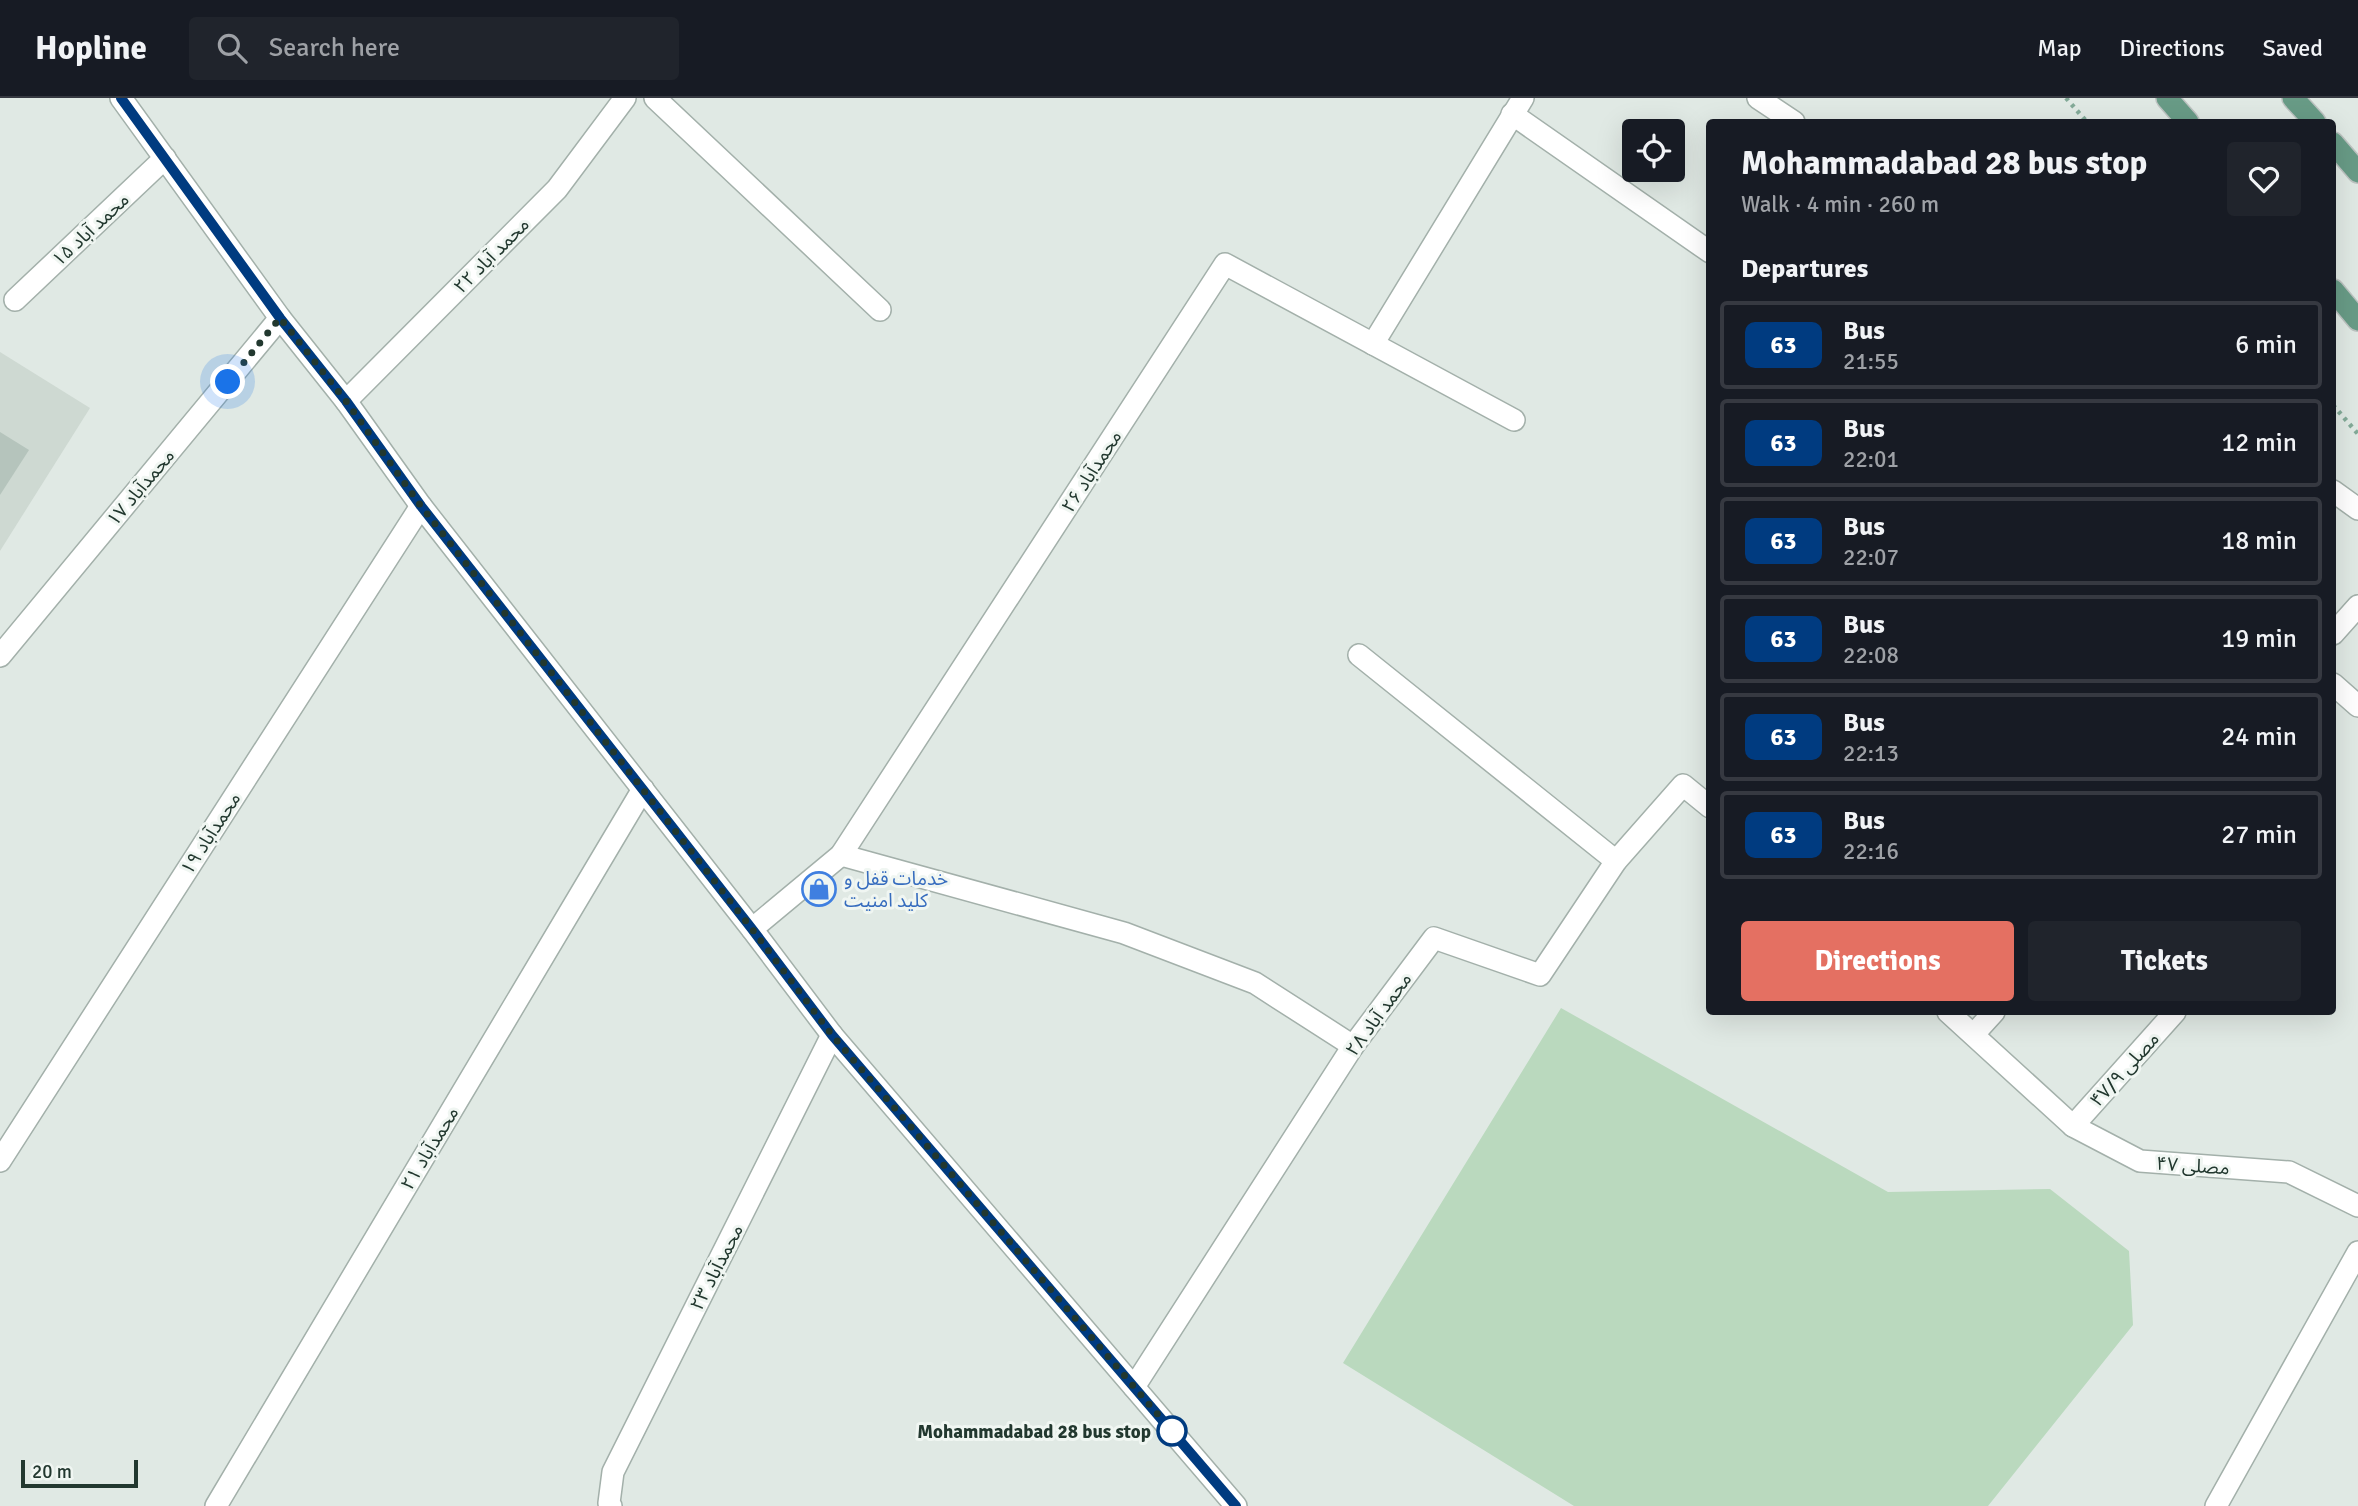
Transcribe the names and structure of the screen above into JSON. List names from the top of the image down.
{
  "streets": {
    "street": [
      "محمد آباد ۱۵",
      "محمد آباد ۲۲",
      "محمدآباد ۲۶",
      "محمدآباد ۱۷",
      "محمدآباد ۱۹",
      "محمد آباد ۲۸",
      "مصلی ۴۷/۹",
      "محمدآباد ۲۱",
      "مصلی ۴۷",
      "محمدآباد ۲۳"
    ]
  },
  "crossings": [
    ["مصلی ۴۷/۹", "مصلی ۴۷"]
  ],
  "places": {
    "shop": ["خدمات قفل و کلید امنیت"],
    "other": ["Mohammadabad 28 bus stop"]
  },
  "lines": ["bus line 63"],
  "scale_bar": "20 m",
  "page": {
    "header": "Hopline",
    "search": "Search here",
    "nav": ["Map", "Directions", "Saved"],
    "heading": [
      ["Mohammadabad 28 bus stop", "Walk · 4 min · 260 m"],
      "Departures"
    ],
    "list": [
      {
        "mark": "63",
        "name": "Bus",
        "note": "21:55",
        "value": "6 min"
      },
      {
        "mark": "63",
        "name": "Bus",
        "note": "22:01",
        "value": "12 min"
      },
      {
        "mark": "63",
        "name": "Bus",
        "note": "22:07",
        "value": "18 min"
      },
      {
        "mark": "63",
        "name": "Bus",
        "note": "22:08",
        "value": "19 min"
      },
      {
        "mark": "63",
        "name": "Bus",
        "note": "22:13",
        "value": "24 min"
      },
      {
        "mark": "63",
        "name": "Bus",
        "note": "22:16",
        "value": "27 min"
      }
    ],
    "buttons": ["Directions", "Tickets"],
    "scale": "20 m"
  }
}
